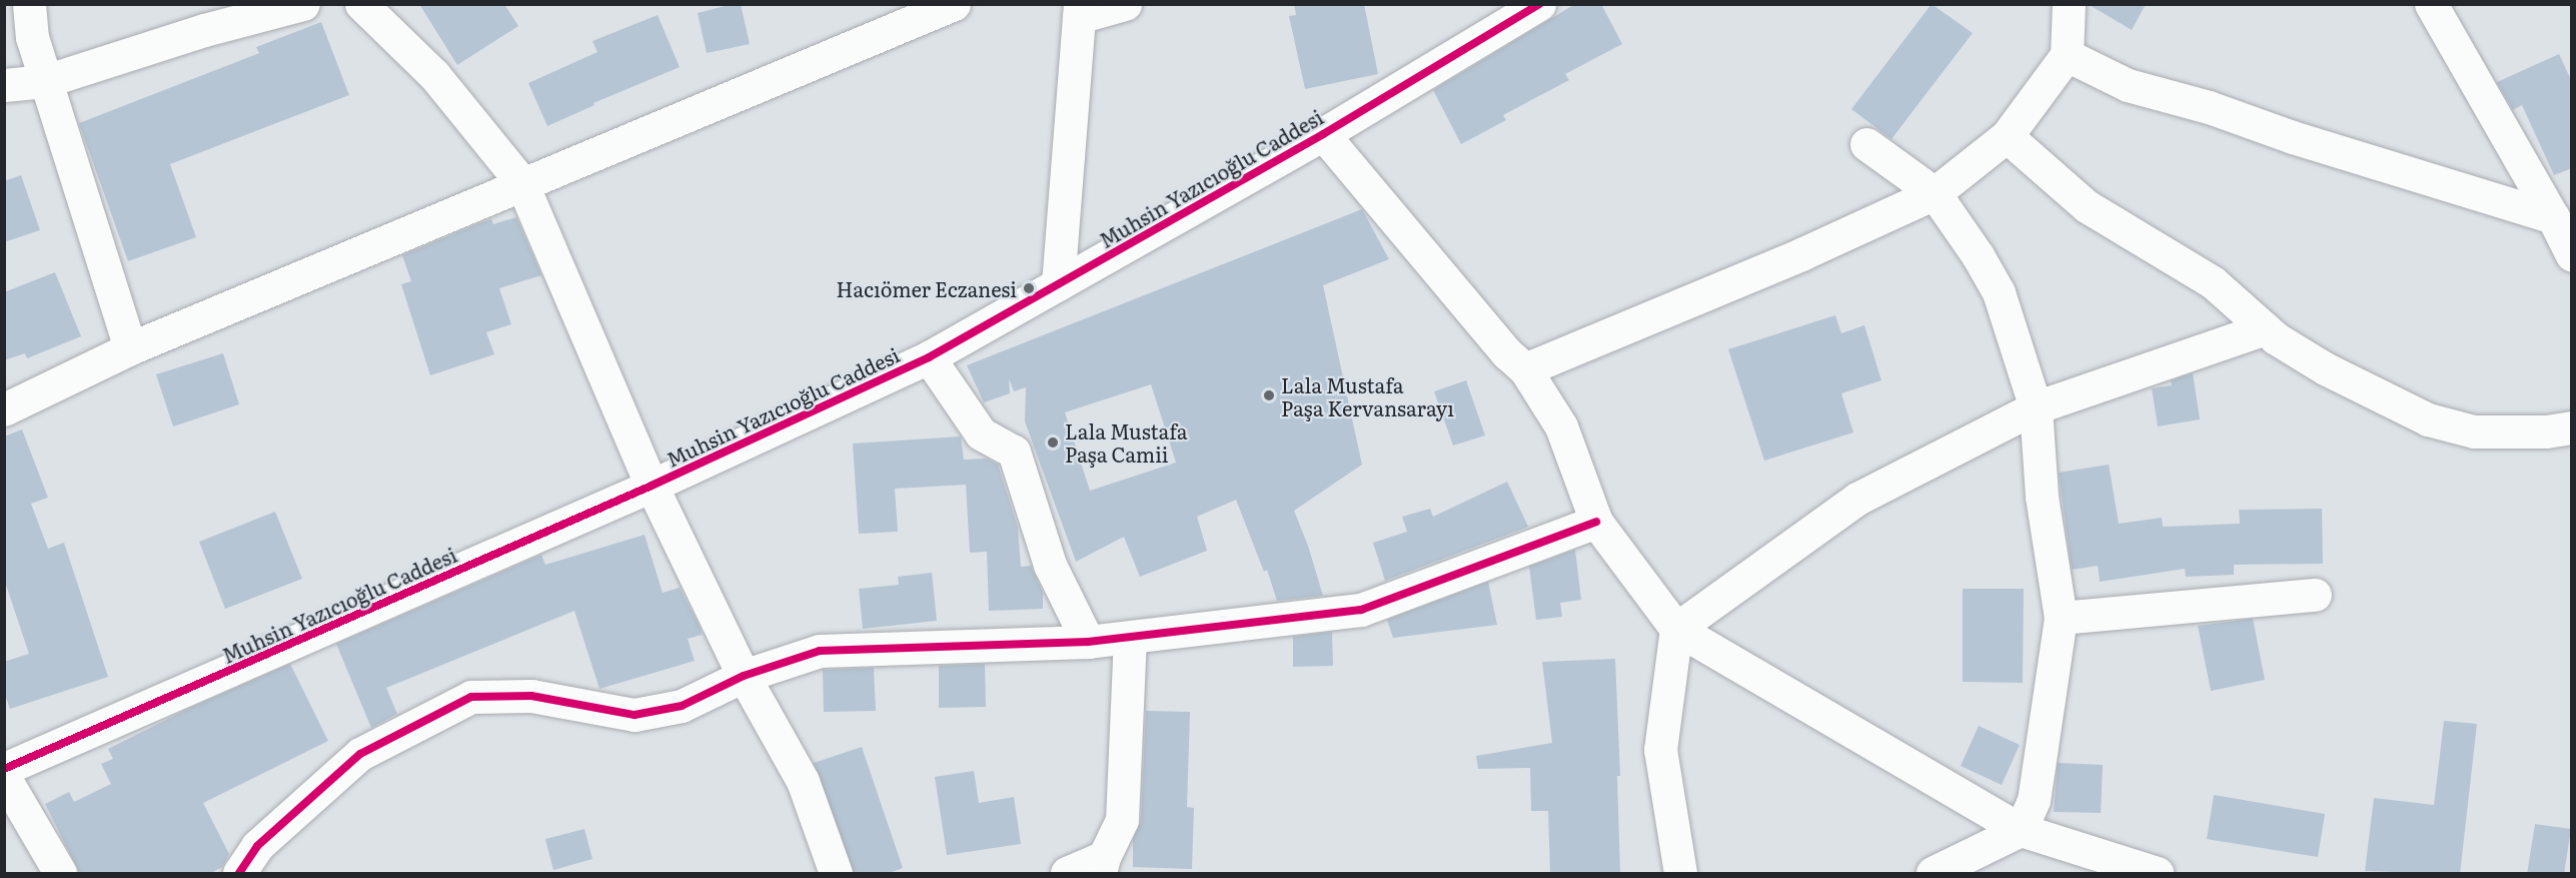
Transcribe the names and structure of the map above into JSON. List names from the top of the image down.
{
  "streets": {
    "street": ["Muhsin Yazıcıoğlu Caddesi"]
  },
  "places": ["Hacıömer Eczanesi", "Lala Mustafa Paşa Kervansarayı", "Lala Mustafa Paşa Camii"]
}
